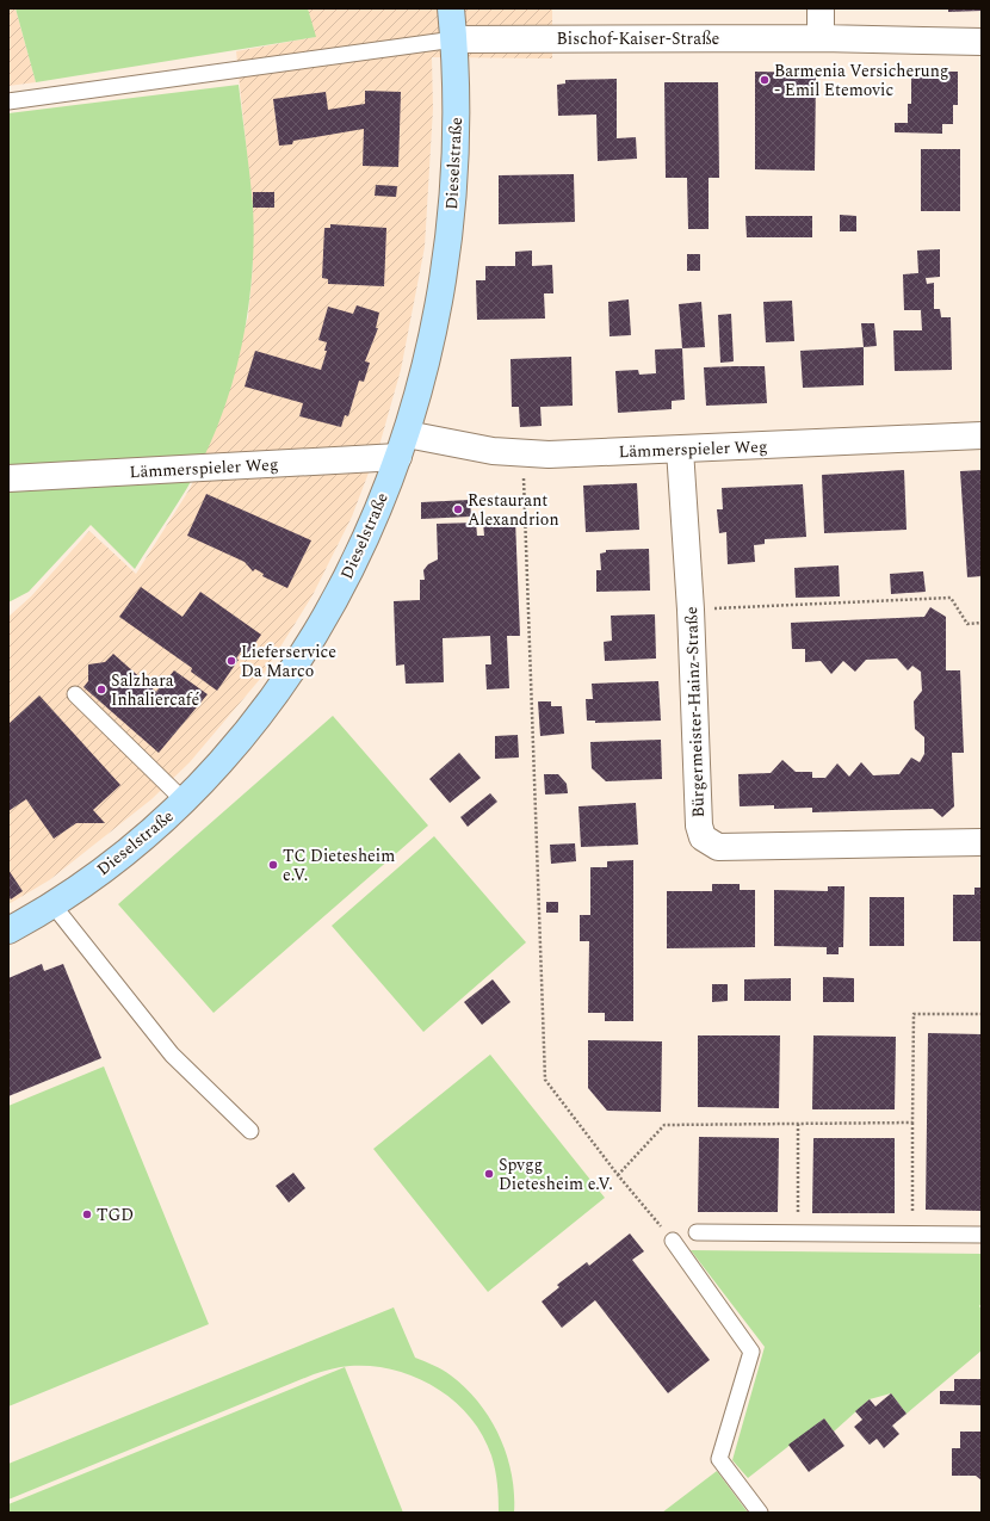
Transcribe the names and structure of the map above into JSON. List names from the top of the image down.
{
  "streets": {
    "street": [
      "Bischof-Kaiser-Straße",
      "Dieselstraße",
      "Lämmerspieler Weg",
      "Bürgermeister-Hainz-Straße"
    ]
  },
  "crossings": [
    ["Bischof-Kaiser-Straße", "Dieselstraße"],
    ["Dieselstraße", "Lämmerspieler Weg"],
    ["Lämmerspieler Weg", "Bürgermeister-Hainz-Straße"]
  ],
  "places": [
    "Barmenia Versicherung - Emil Etemovic",
    "Restaurant Alexandrion",
    "Lieferservice Da Marco",
    "Salzhara Inhaliercafé",
    "TC Dietesheim e.V.",
    "Spvgg Dietesheim e.V.",
    "TGD"
  ]
}
